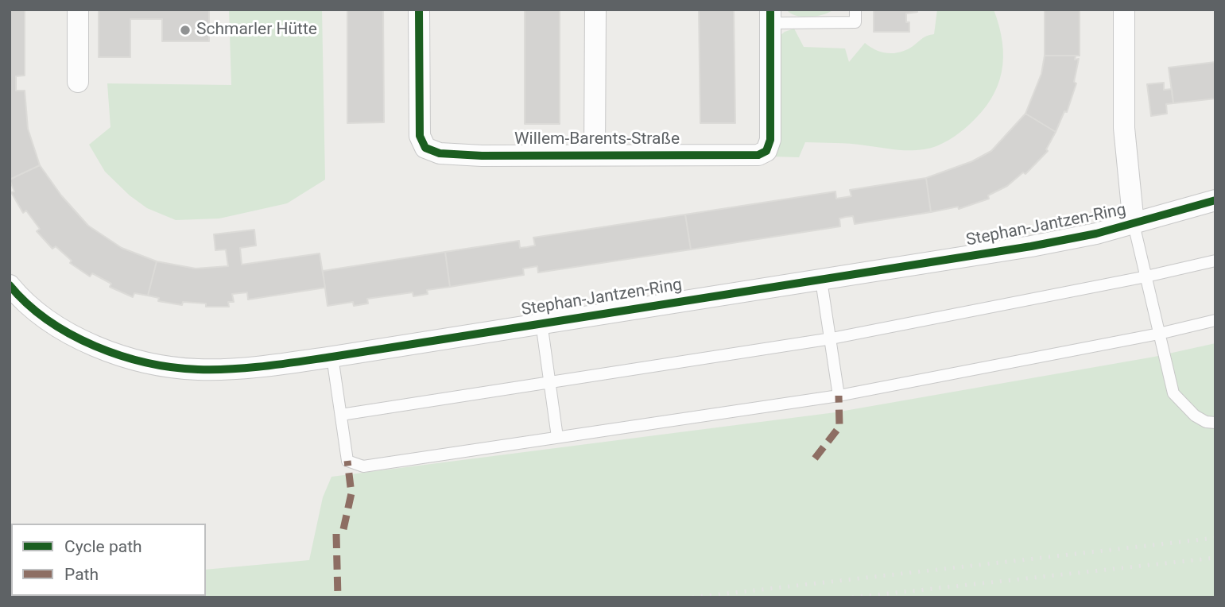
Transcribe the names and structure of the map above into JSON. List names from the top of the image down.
{
  "streets": {
    "street": ["Willem-Barents-Straße", "Stephan-Jantzen-Ring"]
  },
  "places": ["Schmarler Hütte"],
  "legend": ["Cycle path", "Path"]
}
